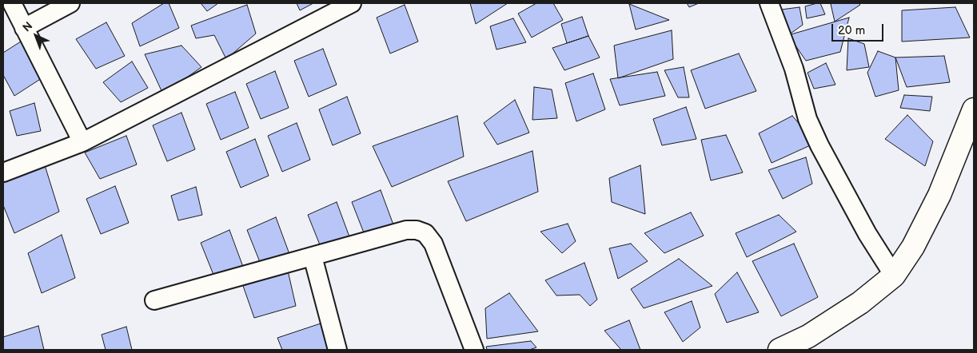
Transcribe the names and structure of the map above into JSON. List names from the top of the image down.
{
  "scale_bar": "20 m",
  "north": "top left"
}
